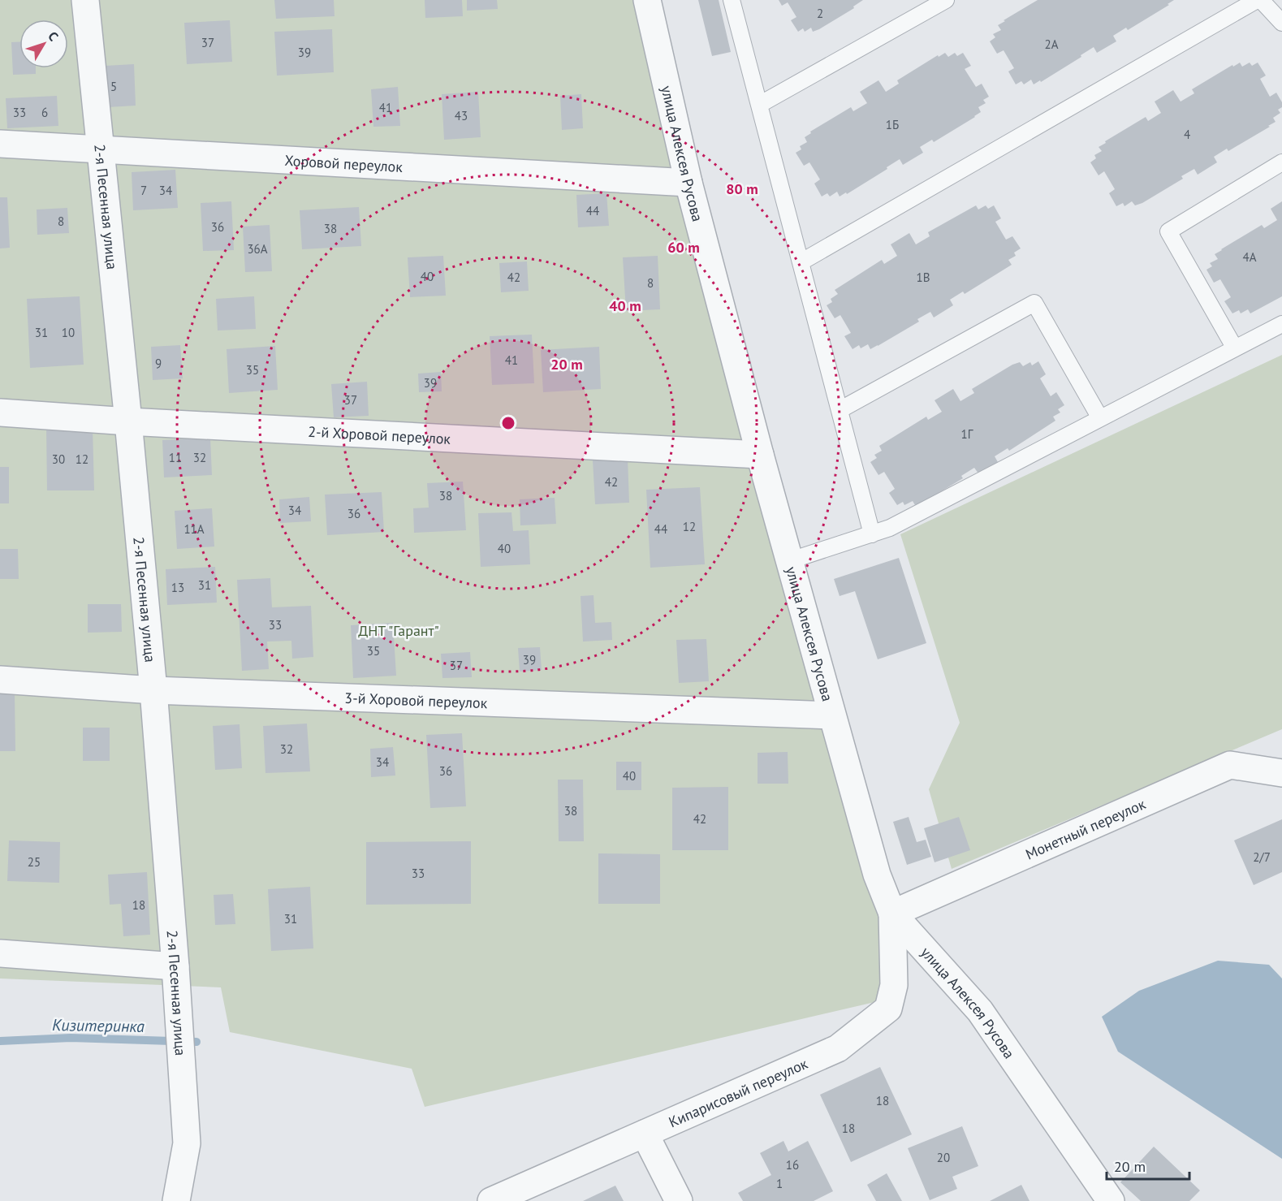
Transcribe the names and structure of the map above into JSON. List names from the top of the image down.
{
  "streets": {
    "street": [
      "улица Алексея Русова",
      "Хоровой переулок",
      "2-я Песенная улица",
      "2-й Хоровой переулок",
      "3-й Хоровой переулок",
      "Монетный переулок",
      "Кипарисовый переулок"
    ]
  },
  "crossings": [
    ["улица Алексея Русова", "Хоровой переулок"],
    ["улица Алексея Русова", "2-й Хоровой переулок"],
    ["улица Алексея Русова", "3-й Хоровой переулок"],
    ["улица Алексея Русова", "Монетный переулок"],
    ["улица Алексея Русова", "Кипарисовый переулок"],
    ["Хоровой переулок", "2-я Песенная улица"],
    ["2-я Песенная улица", "2-й Хоровой переулок"],
    ["2-я Песенная улица", "3-й Хоровой переулок"],
    ["Монетный переулок", "Кипарисовый переулок"]
  ],
  "water": ["Кизитеринка"],
  "parks": ["ДНТ \"Гарант\""],
  "house_numbers": [
    "2",
    "37",
    "2А",
    "39",
    "5",
    "41",
    "33",
    "6",
    "43",
    "1Б",
    "4",
    "7",
    "34",
    "44",
    "8",
    "36",
    "38",
    "36А",
    "4А",
    "40",
    "42",
    "1В",
    "8",
    "31",
    "10",
    "41",
    "9",
    "35",
    "39",
    "37",
    "1Г",
    "11",
    "32",
    "30",
    "12",
    "42",
    "38",
    "34",
    "36",
    "12",
    "11А",
    "44",
    "40",
    "31",
    "13",
    "33",
    "35",
    "39",
    "37",
    "32",
    "34",
    "36",
    "40",
    "38",
    "42",
    "2/7",
    "25",
    "33",
    "18",
    "31",
    "18",
    "18",
    "20",
    "16",
    "1"
  ],
  "scale_bar": "20 m",
  "north": "top right",
  "rings": [
    "80 m",
    "60 m",
    "40 m",
    "20 m"
  ]
}
